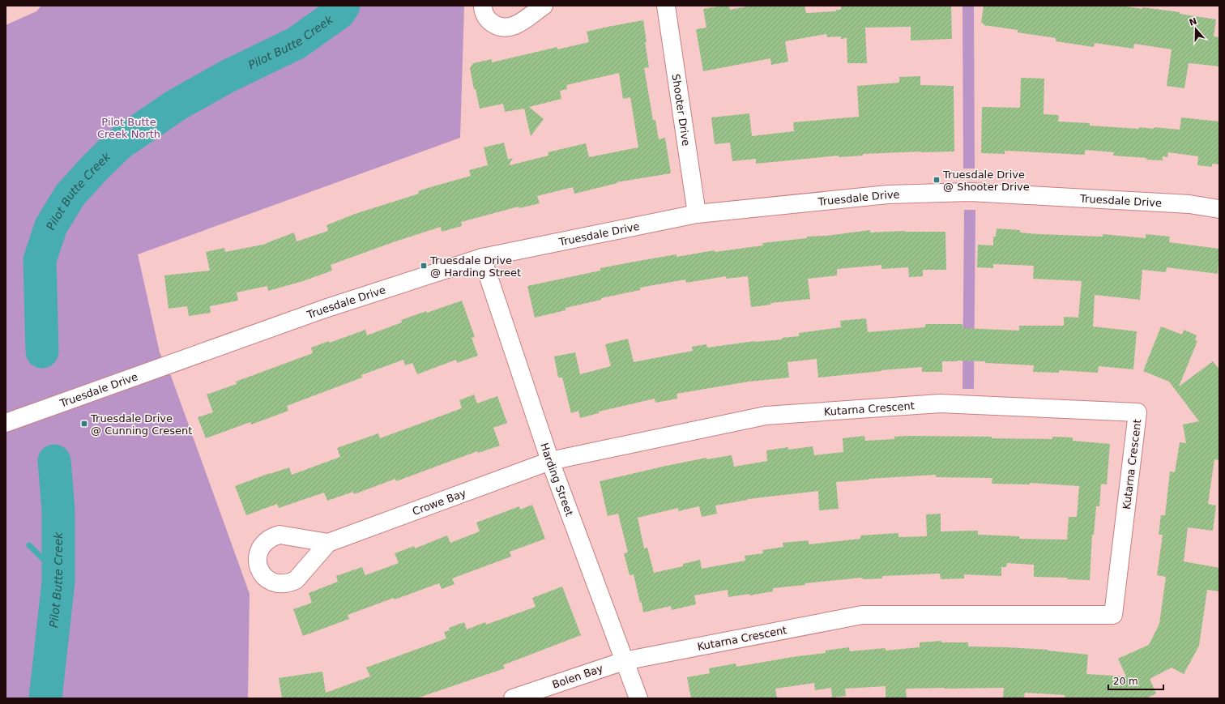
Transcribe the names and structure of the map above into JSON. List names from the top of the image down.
{
  "streets": {
    "street": [
      "Shooter Drive",
      "Truesdale Drive",
      "Kutarna Crescent",
      "Harding Street",
      "Crowe Bay",
      "Bolen Bay"
    ]
  },
  "crossings": [
    ["Shooter Drive", "Truesdale Drive"],
    ["Truesdale Drive", "Harding Street"],
    ["Kutarna Crescent", "Harding Street"],
    ["Kutarna Crescent", "Crowe Bay"],
    ["Kutarna Crescent", "Bolen Bay"],
    ["Harding Street", "Crowe Bay"],
    ["Harding Street", "Bolen Bay"]
  ],
  "water": ["Pilot Butte Creek"],
  "parks": ["Pilot Butte Creek North"],
  "places": {
    "transit": ["Truesdale Drive @ Shooter Drive", "Truesdale Drive @ Harding Street", "Truesdale Drive @ Cunning Cresent"]
  },
  "scale_bar": "20 m",
  "north": "top"
}
